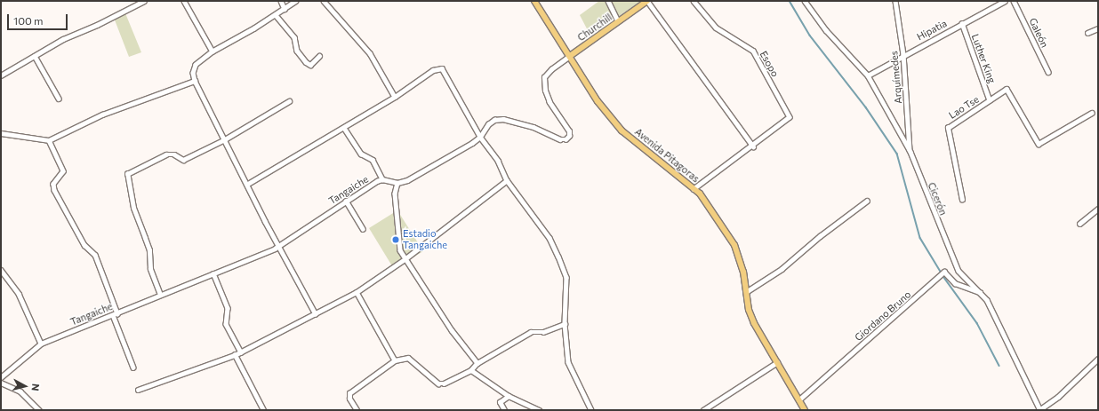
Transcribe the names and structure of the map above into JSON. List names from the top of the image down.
{
  "streets": {
    "main road": ["Churchill", "Avenida Pitagoras"],
    "street": [
      "Hipatia",
      "Galeón",
      "Luther King",
      "Esopo",
      "Arquímedes",
      "Lao Tse",
      "Tangaiche",
      "Cicerón",
      "Giordano Bruno"
    ]
  },
  "crossings": [
    ["Churchill", "Avenida Pitagoras"],
    ["Hipatia", "Luther King"],
    ["Hipatia", "Arquímedes"],
    ["Hipatia", "Cicerón"],
    ["Luther King", "Lao Tse"],
    ["Arquímedes", "Cicerón"],
    ["Avenida Pitagoras", "Giordano Bruno"],
    ["Cicerón", "Giordano Bruno"]
  ],
  "places": ["Estadio Tangaiche"],
  "scale_bar": "100 m",
  "north": "right"
}
